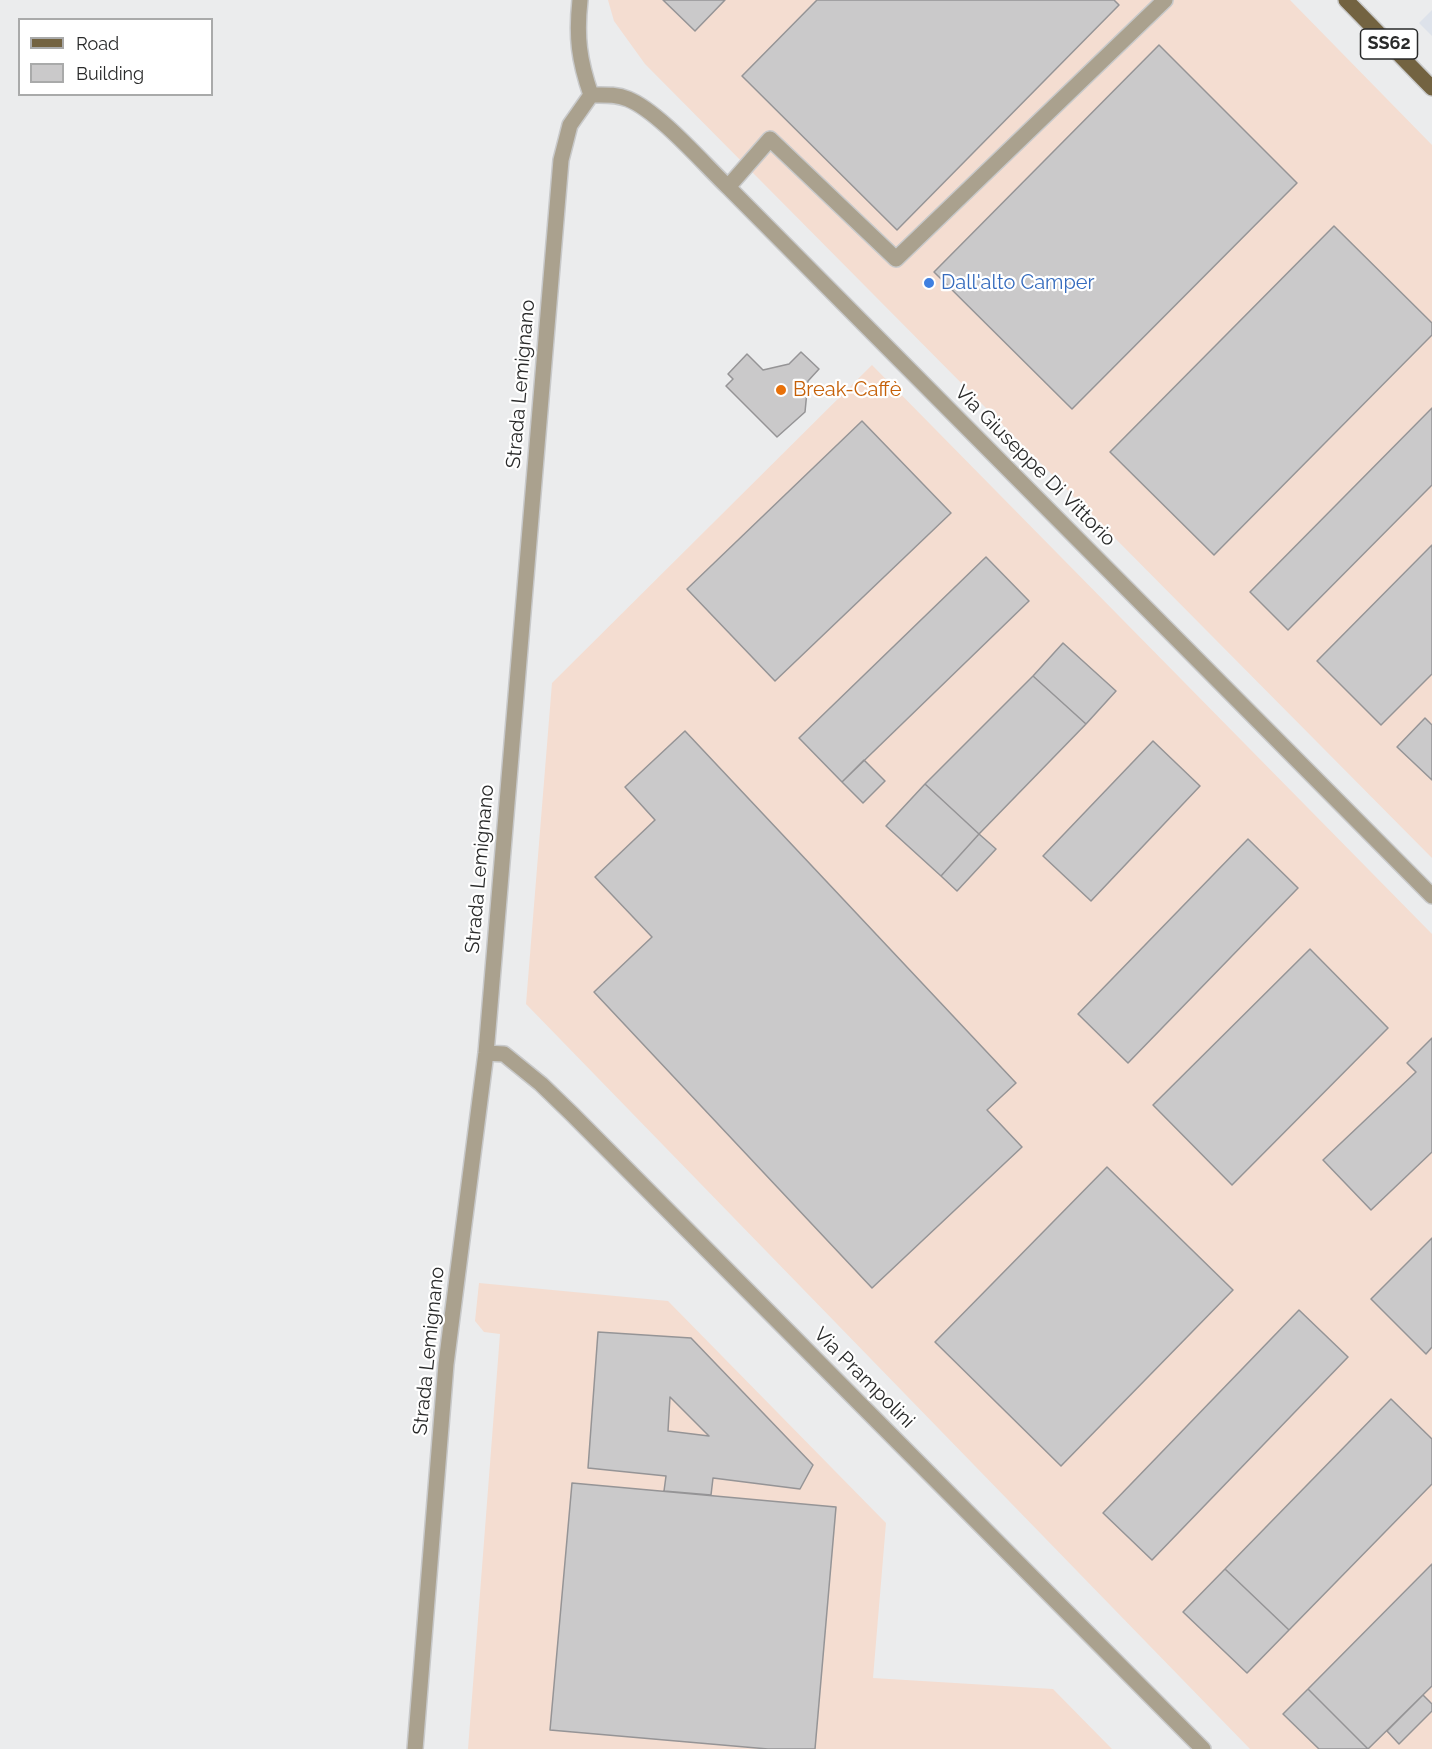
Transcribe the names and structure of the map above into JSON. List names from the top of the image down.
{
  "streets": {
    "main road": ["SS62"],
    "street": ["Strada Lemignano", "Via Giuseppe Di Vittorio", "Via Prampolini"]
  },
  "crossings": [
    ["Strada Lemignano", "Via Giuseppe Di Vittorio"],
    ["Strada Lemignano", "Via Prampolini"]
  ],
  "places": ["Dall'alto Camper", "Break-Caffè"],
  "legend": ["Road", "Building"]
}
